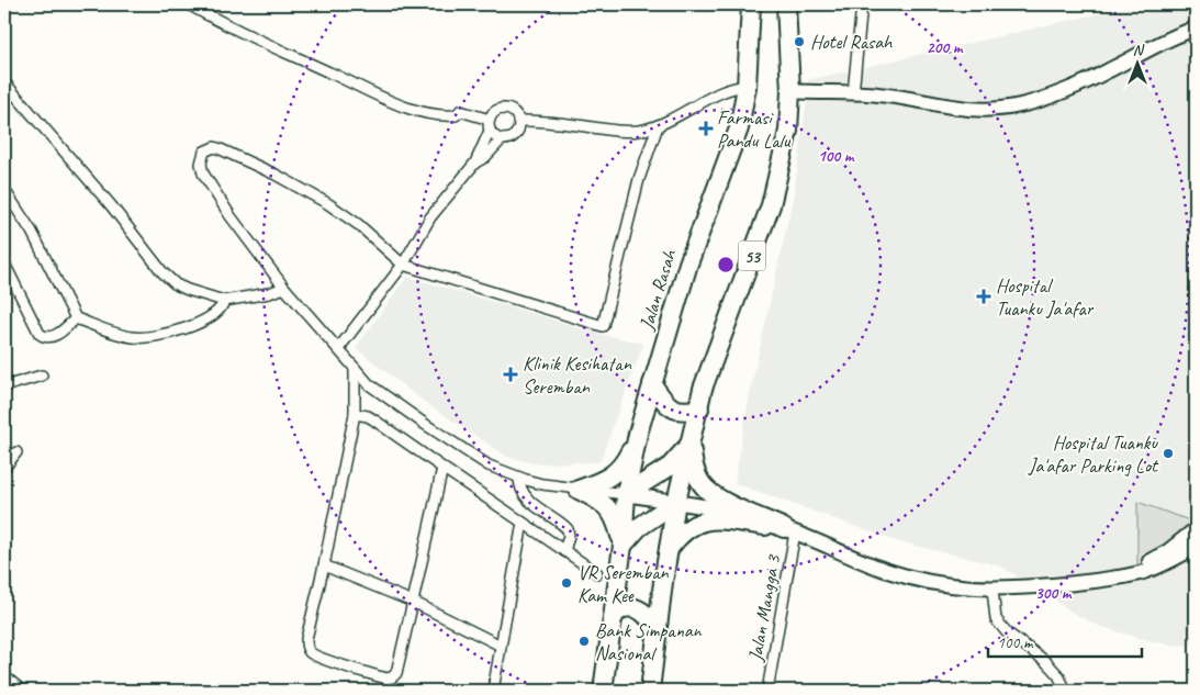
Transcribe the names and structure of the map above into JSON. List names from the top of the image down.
{
  "streets": {
    "highway": ["53", "Jalan Rasah"],
    "street": ["Jalan Mangga 3"]
  },
  "places": {
    "other": [
      "Hotel Rasah",
      "Hospital Tuanku Ja'afar Parking Lot",
      "VR Seremban Kam Kee",
      "Bank Simpanan Nasional"
    ],
    "health": ["Farmasi Pandu Lalu", "Hospital Tuanku Ja'afar", "Klinik Kesihatan Seremban"]
  },
  "scale_bar": "100 m",
  "north": "top",
  "rings": ["200 m", "100 m", "300 m"]
}
